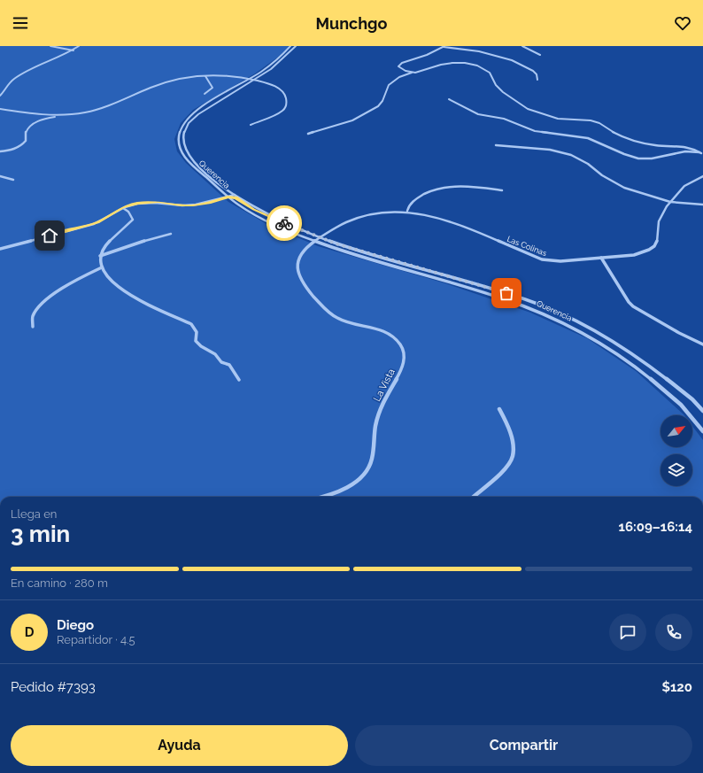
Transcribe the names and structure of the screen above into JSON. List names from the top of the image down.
{
  "streets": {
    "street": ["Querencia", "Las Colinas", "La Vista"]
  },
  "crossings": [
    ["Querencia", "Las Colinas"],
    ["Querencia", "La Vista"],
    ["Las Colinas", "La Vista"]
  ],
  "north": "top right",
  "page": {
    "header": "Munchgo",
    "heading": ["3 min", "Llega en", "16:09–16:14"],
    "panel": [
      "Diego",
      "Repartidor · 4.5",
      "Pedido #7393",
      "$120"
    ],
    "bar": "En camino · 280 m",
    "round": "D",
    "buttons": ["Ayuda", "Compartir"]
  }
}
